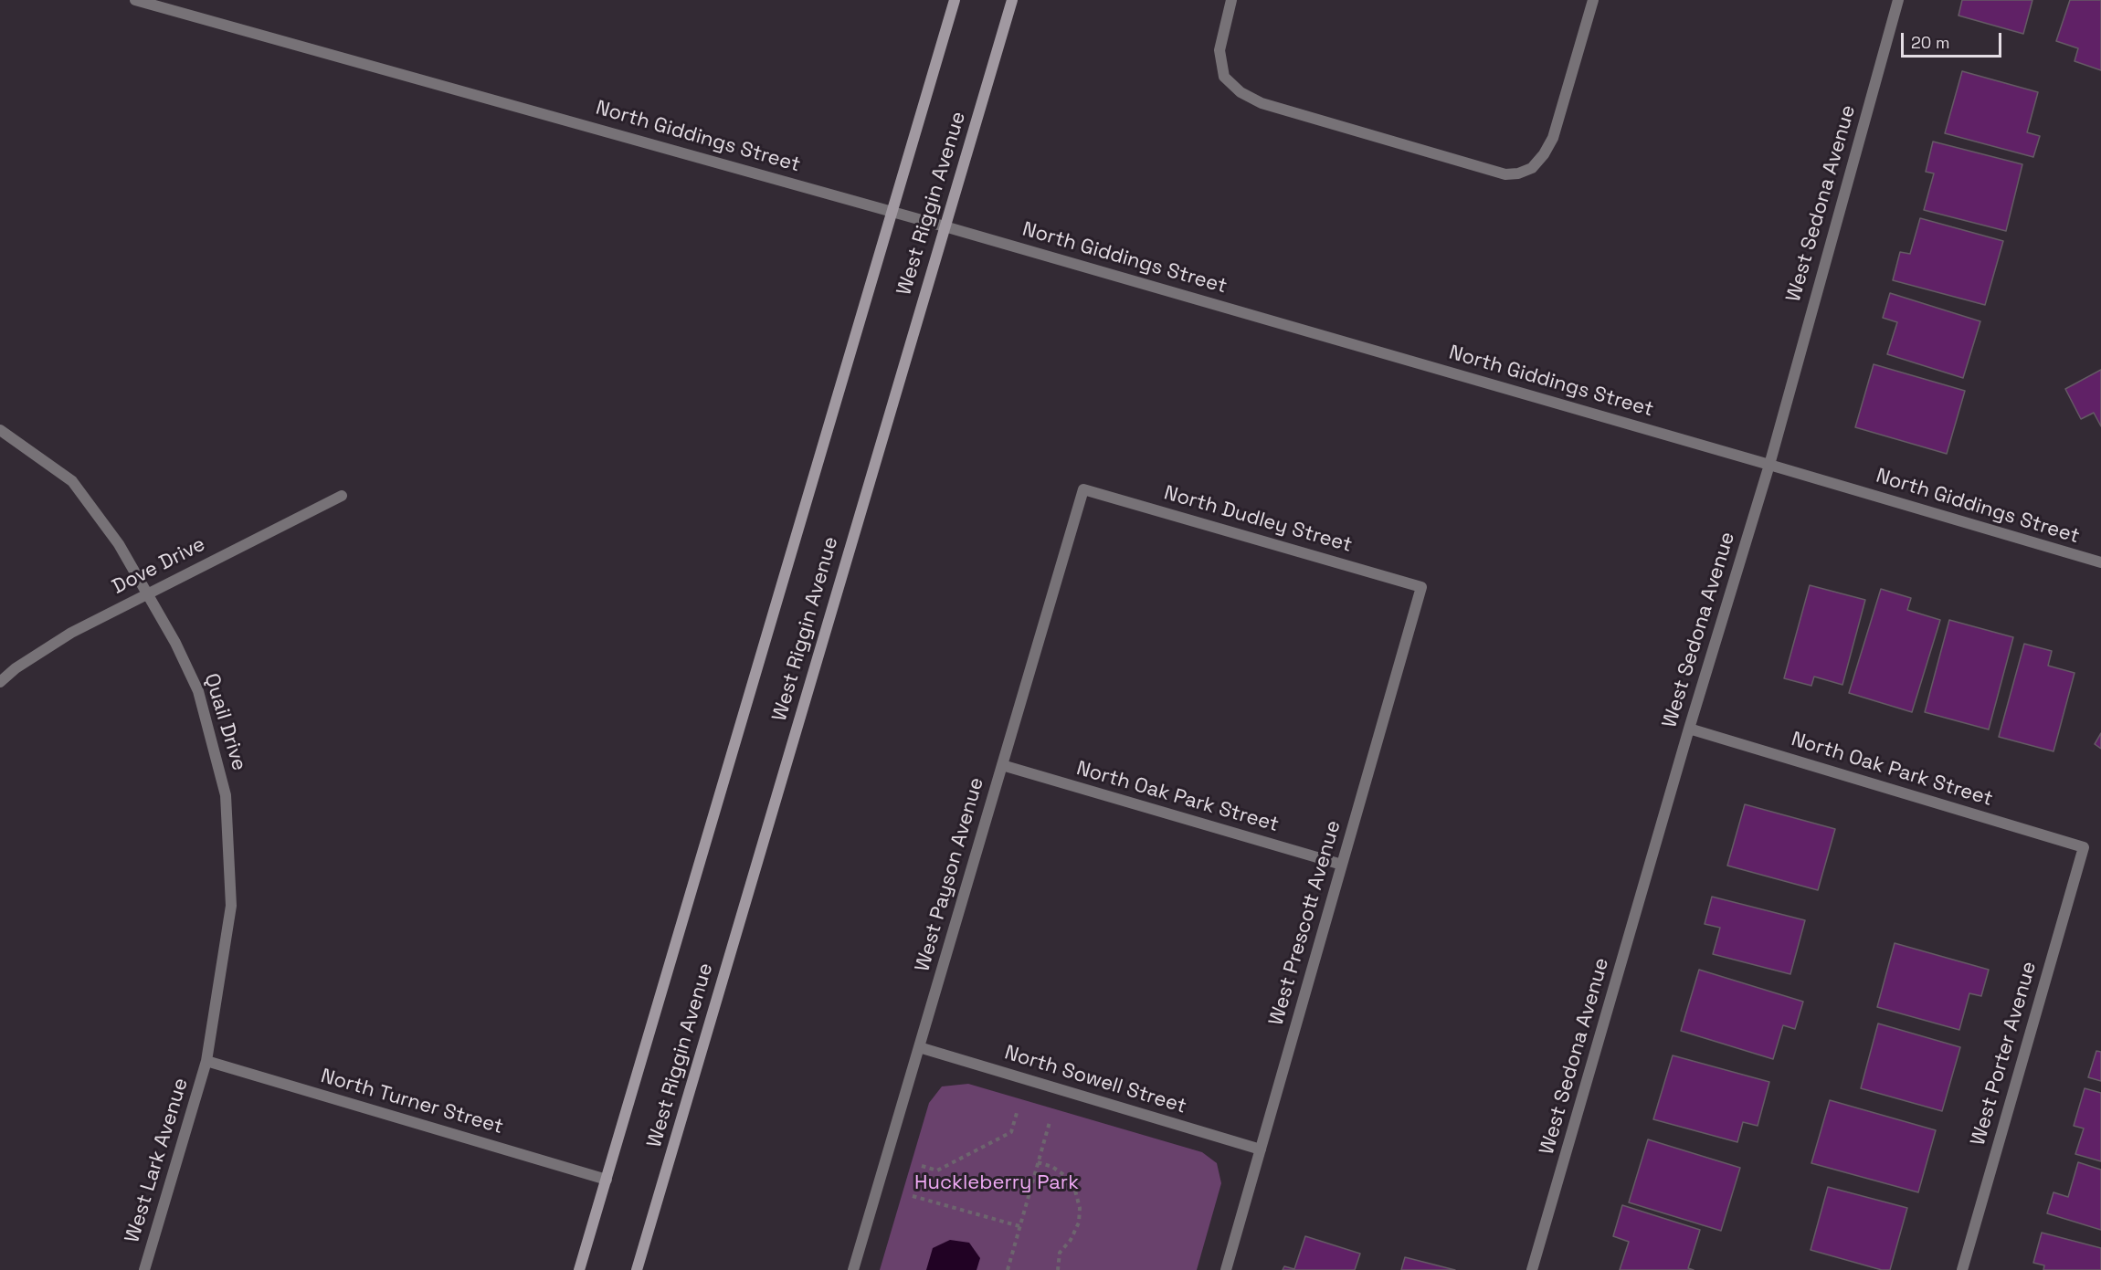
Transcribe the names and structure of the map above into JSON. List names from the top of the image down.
{
  "streets": {
    "main road": ["West Riggin Avenue"],
    "street": [
      "North Giddings Street",
      "West Sedona Avenue",
      "North Dudley Street",
      "Dove Drive",
      "Quail Drive",
      "North Oak Park Street",
      "West Payson Avenue",
      "West Prescott Avenue",
      "West Porter Avenue",
      "North Sowell Street",
      "North Turner Street",
      "West Lark Avenue"
    ]
  },
  "crossings": [
    ["North Giddings Street", "West Riggin Avenue"],
    ["North Giddings Street", "West Sedona Avenue"],
    ["West Riggin Avenue", "North Turner Street"],
    ["West Sedona Avenue", "North Oak Park Street"],
    ["North Dudley Street", "West Payson Avenue"],
    ["North Dudley Street", "West Prescott Avenue"],
    ["Dove Drive", "Quail Drive"],
    ["Quail Drive", "North Turner Street"],
    ["Quail Drive", "West Lark Avenue"],
    ["North Oak Park Street", "West Payson Avenue"],
    ["North Oak Park Street", "West Prescott Avenue"],
    ["North Oak Park Street", "West Porter Avenue"],
    ["West Payson Avenue", "North Sowell Street"],
    ["West Prescott Avenue", "North Sowell Street"],
    ["North Turner Street", "West Lark Avenue"]
  ],
  "parks": ["Huckleberry Park"],
  "scale_bar": "20 m"
}
